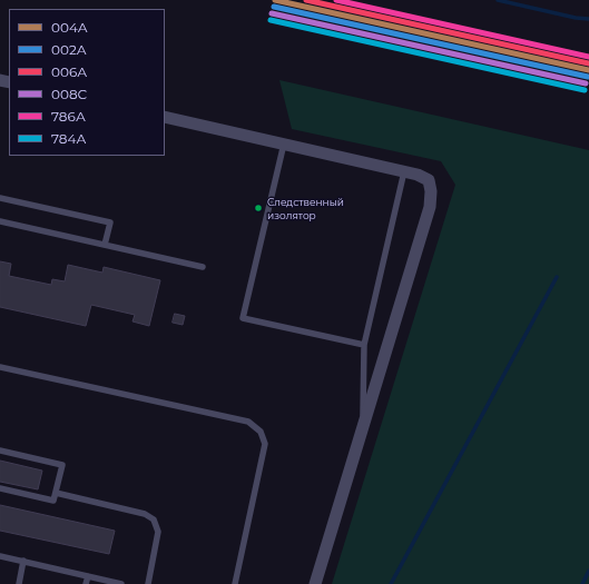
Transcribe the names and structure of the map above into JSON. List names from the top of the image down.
{
  "places": ["Следственный изолятор"],
  "lines": [
    "transit line 004А",
    "transit line 006А",
    "transit line 786А",
    "transit line 002А",
    "transit line 008С",
    "transit line 784А"
  ],
  "legend": [
    "004А",
    "002А",
    "006А",
    "008С",
    "786А",
    "784А"
  ]
}
